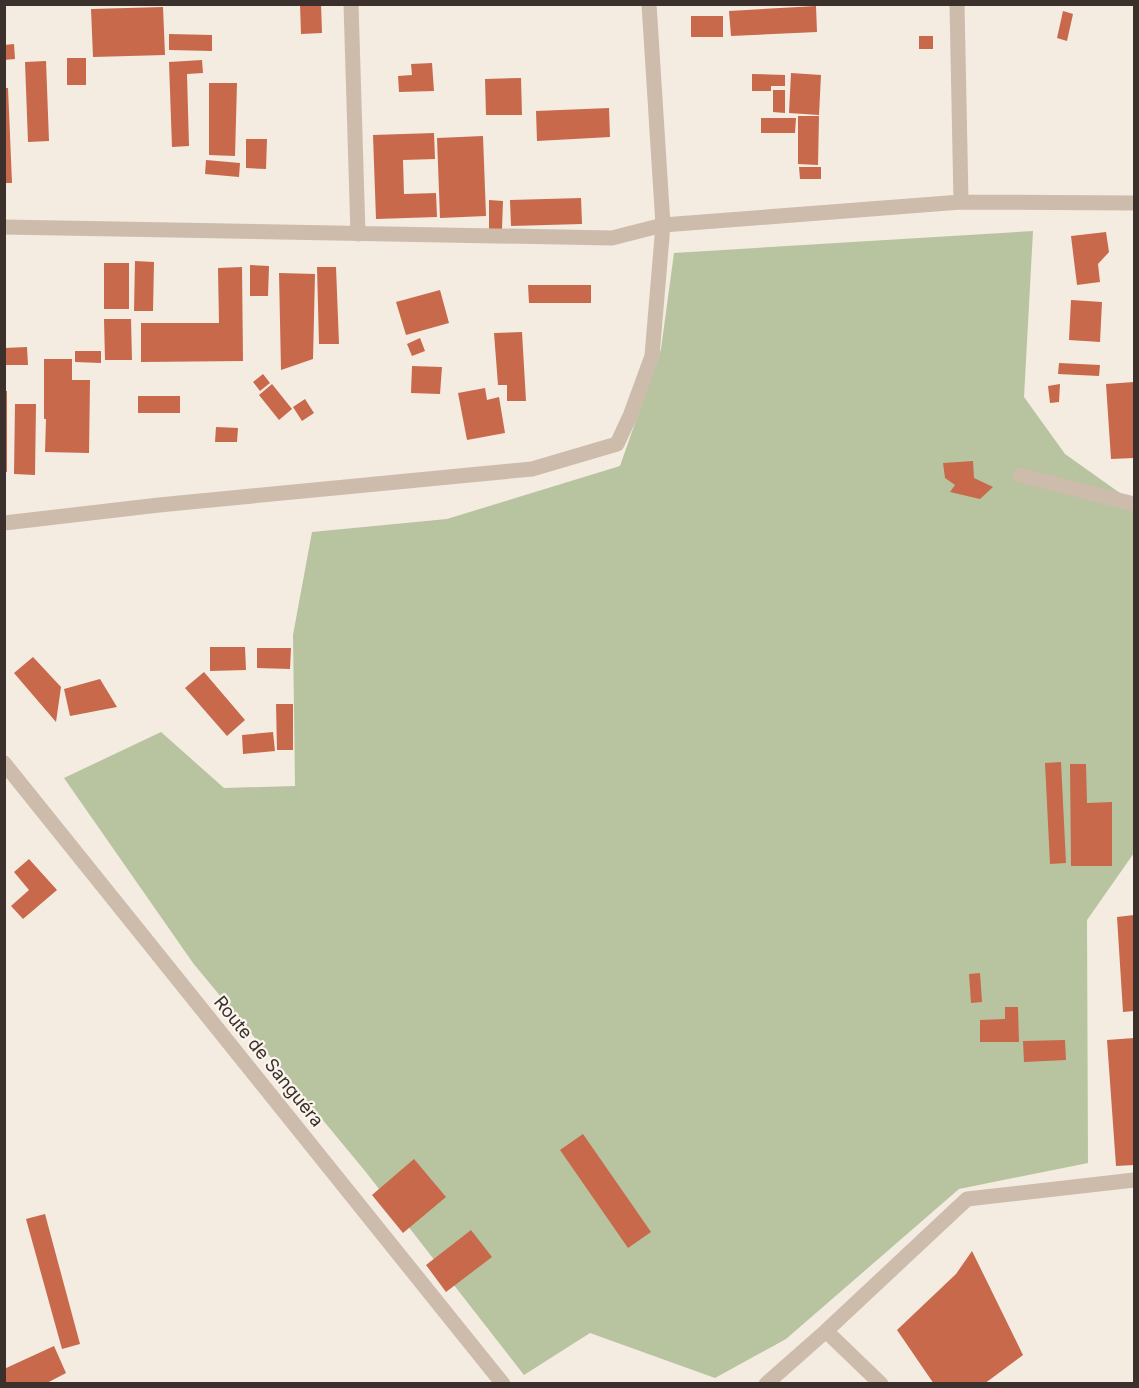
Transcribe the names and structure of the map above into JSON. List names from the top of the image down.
{
  "streets": {
    "street": ["Route de Sanguéra"]
  }
}
